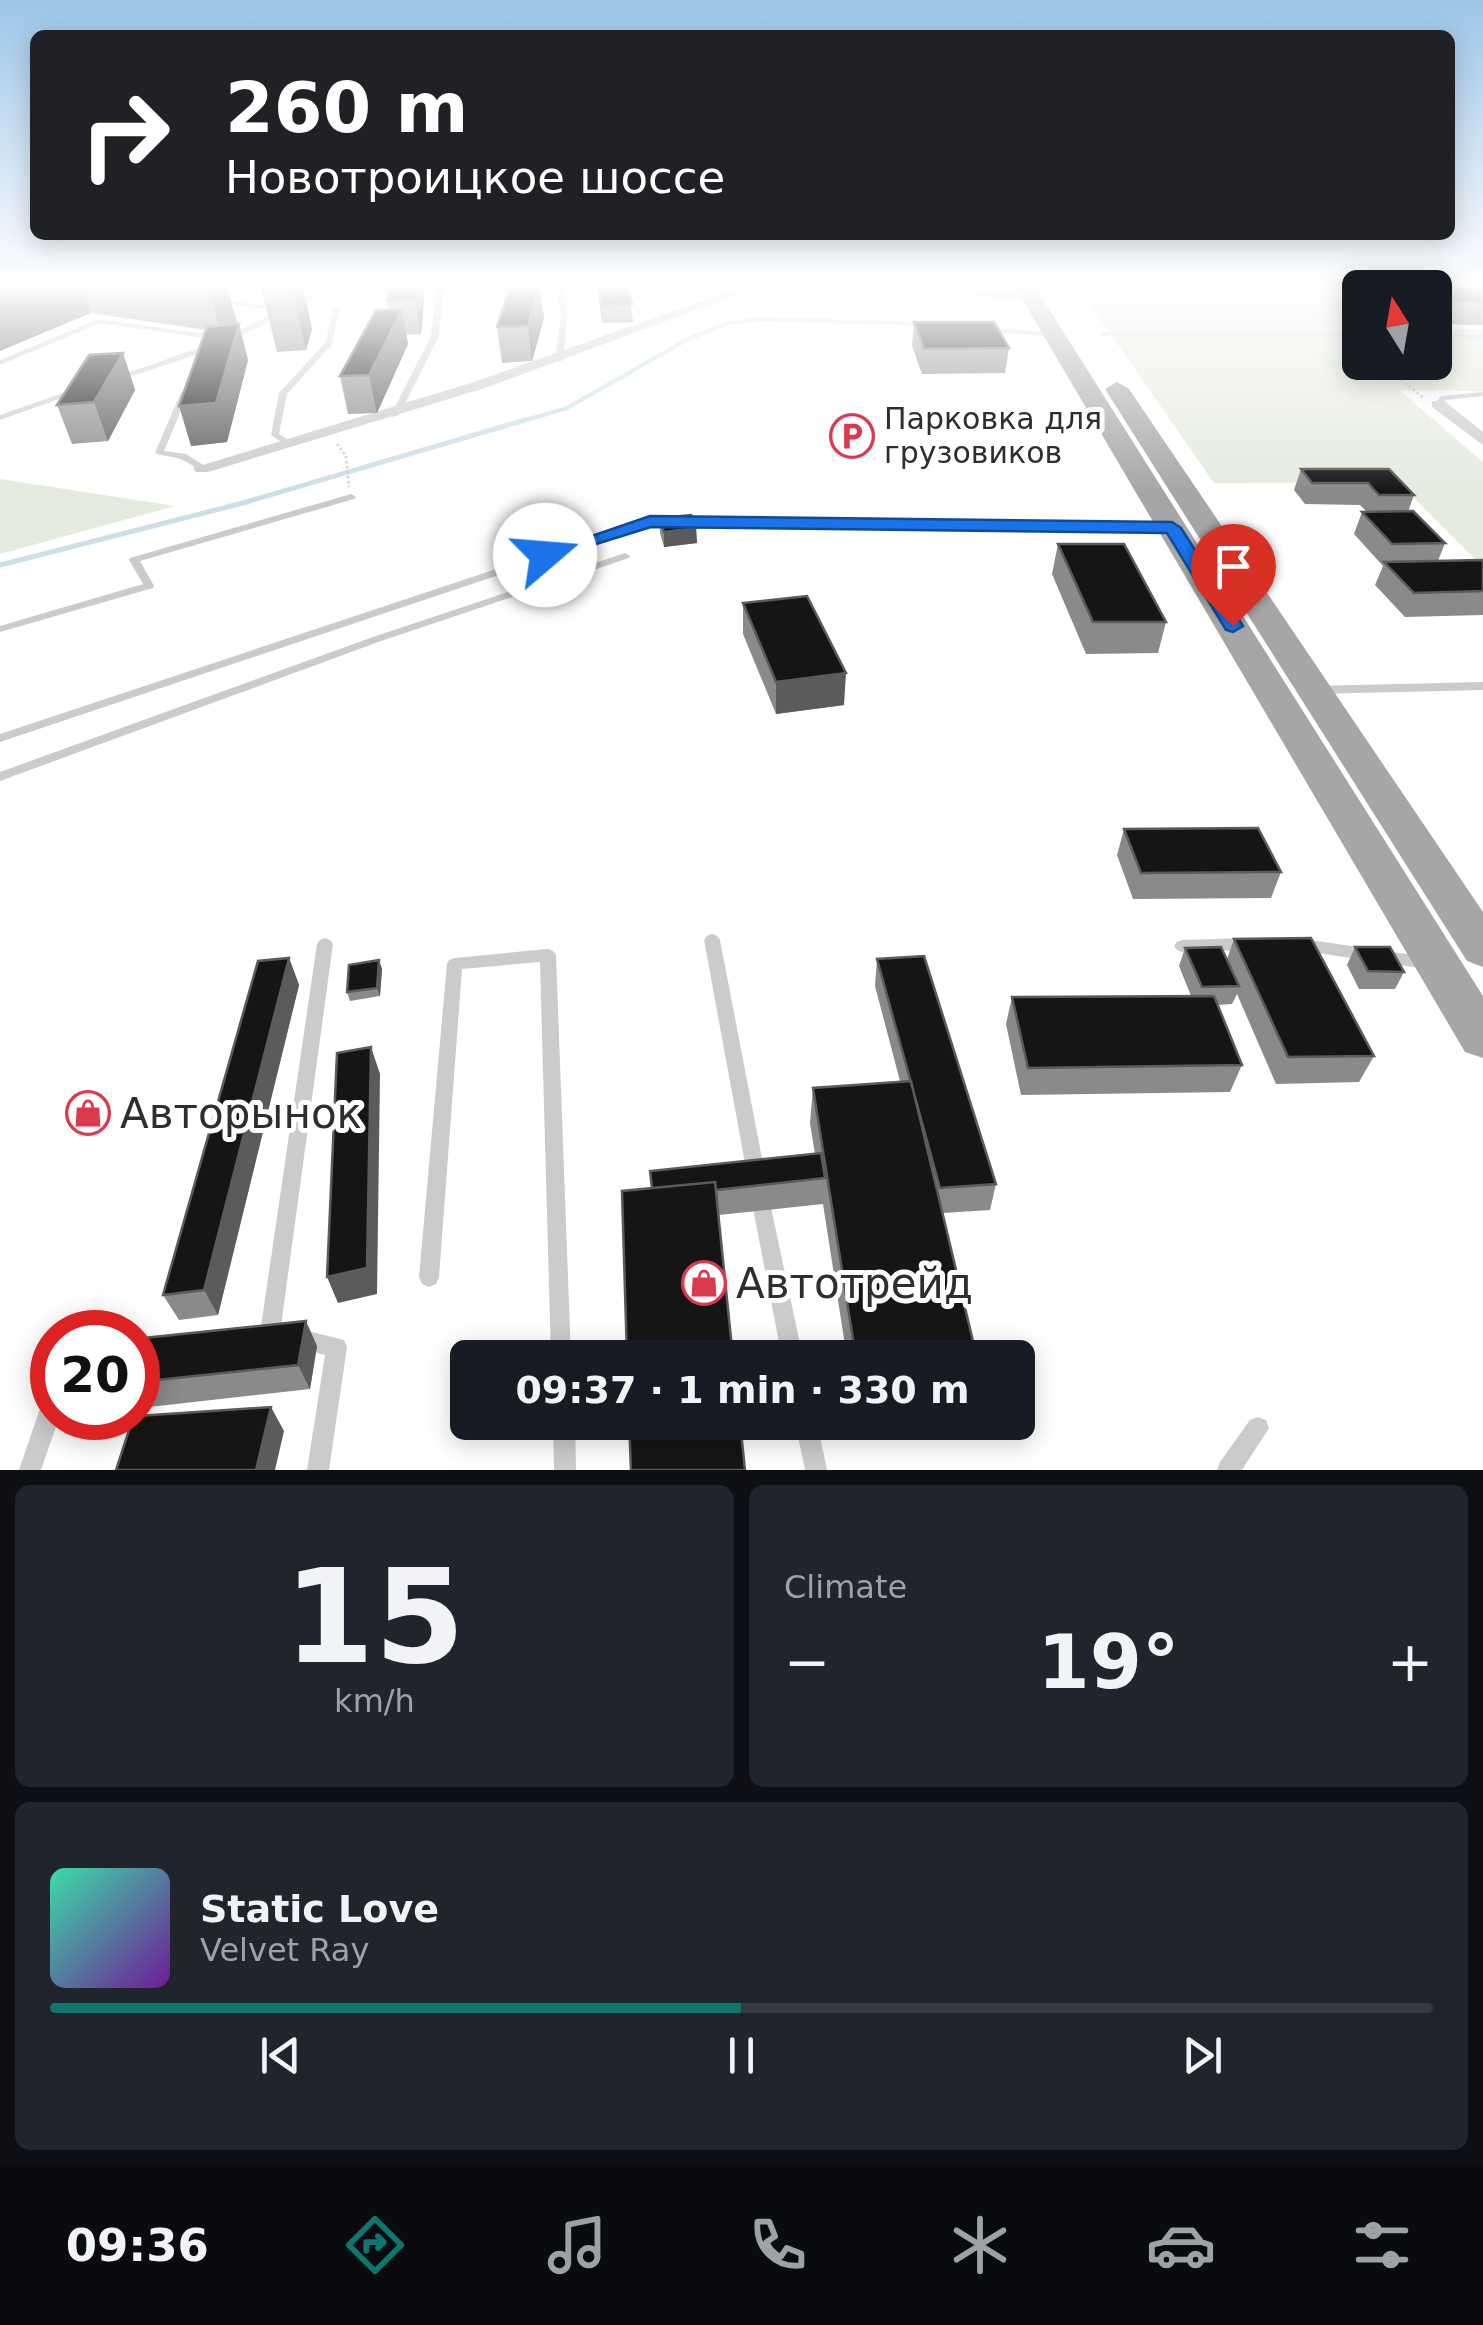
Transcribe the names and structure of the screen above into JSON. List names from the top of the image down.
{
  "places": {
    "parking": ["Парковка для грузовиков"],
    "shop": ["Авторынок", "Автотрейд"]
  },
  "north": "top",
  "page": {
    "turn": ["260 m", "Новотроицкое шоссе"],
    "limit": "20",
    "trip": "09:37 · 1 min · 330 m",
    "tile": [
      ["15", "km/h"],
      "Climate"
    ],
    "heat": ["−", "19°", "+"],
    "song": ["Static Love", "Velvet Ray"],
    "tabs": "09:36"
  }
}
